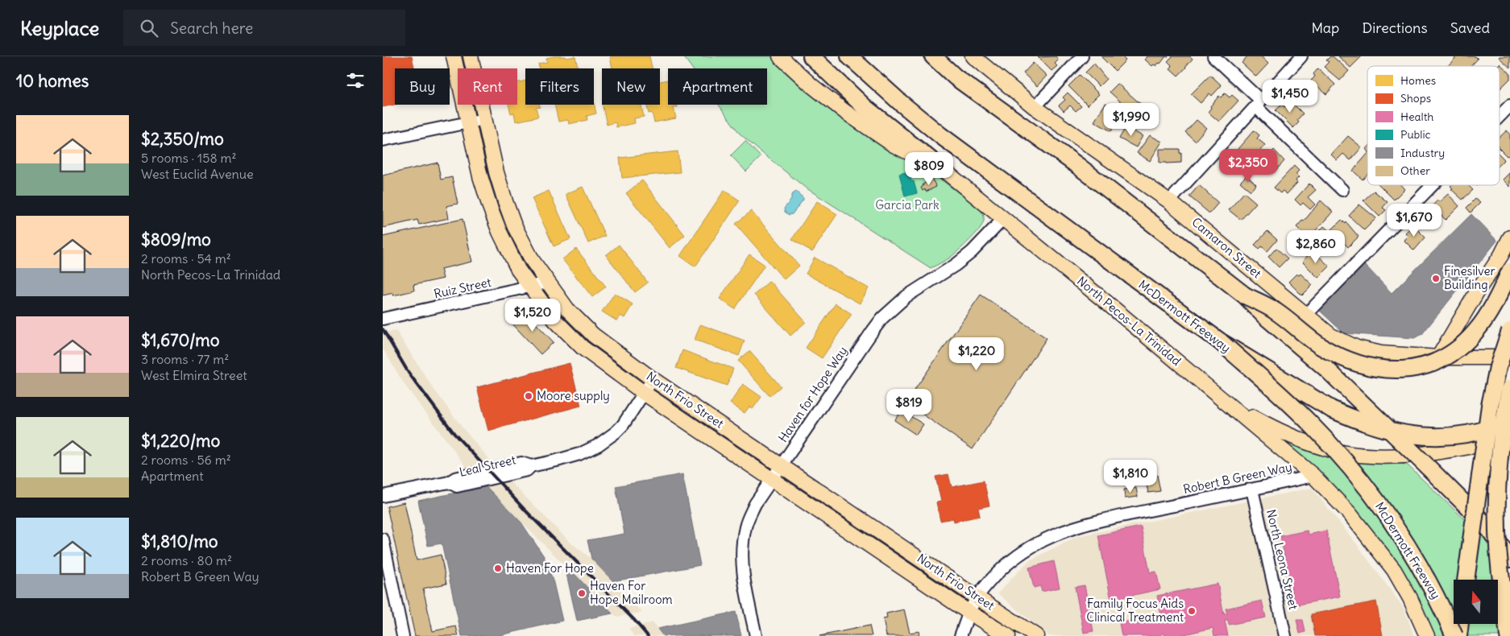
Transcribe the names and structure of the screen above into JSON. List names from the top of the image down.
{
  "streets": {
    "highway": ["McDermott Freeway"],
    "main road": ["Camaron Street", "North Pecos-La Trinidad", "North Frio Street"],
    "street": [
      "Ruiz Street",
      "Haven for Hope Way",
      "Leal Street",
      "Robert B Green Way",
      "North Leona Street"
    ]
  },
  "crossings": [
    ["Ruiz Street", "North Frio Street"],
    ["North Pecos-La Trinidad", "Haven for Hope Way"],
    ["North Pecos-La Trinidad", "Robert B Green Way"],
    ["Haven for Hope Way", "North Frio Street"],
    ["North Frio Street", "Leal Street"],
    ["North Frio Street", "Robert B Green Way"],
    ["Robert B Green Way", "North Leona Street"]
  ],
  "parks": ["Garcia Park"],
  "places": [
    "Finesilver Building",
    "Moore supply",
    "Haven For Hope",
    "Haven For Hope Mailroom",
    "Family Focus Aids Clinical Treatment"
  ],
  "legend": [
    "Homes",
    "Shops",
    "Health",
    "Public",
    "Industry",
    "Other"
  ],
  "north": "top",
  "page": {
    "header": "Keyplace",
    "search": "Search here",
    "nav": ["Map", "Directions", "Saved"],
    "heading": "10 homes",
    "chip": [
      "Buy",
      "Rent",
      "Filters",
      "New",
      "Apartment"
    ],
    "price": [
      "$1,450",
      "$1,990",
      "$2,350",
      "$809",
      "$1,670",
      "$2,860",
      "$1,520",
      "$1,220",
      "$819",
      "$1,810"
    ],
    "list": [
      {
        "name": "$2,350/mo",
        "note": "5 rooms · 158 m² · West Euclid Avenue"
      },
      {
        "name": "$809/mo",
        "note": "2 rooms · 54 m² · North Pecos-La Trinidad"
      },
      {
        "name": "$1,670/mo",
        "note": "3 rooms · 77 m² · West Elmira Street"
      },
      {
        "name": "$1,220/mo",
        "note": "2 rooms · 56 m² · Apartment"
      },
      {
        "name": "$1,810/mo",
        "note": "2 rooms · 80 m² · Robert B Green Way"
      }
    ]
  }
}
